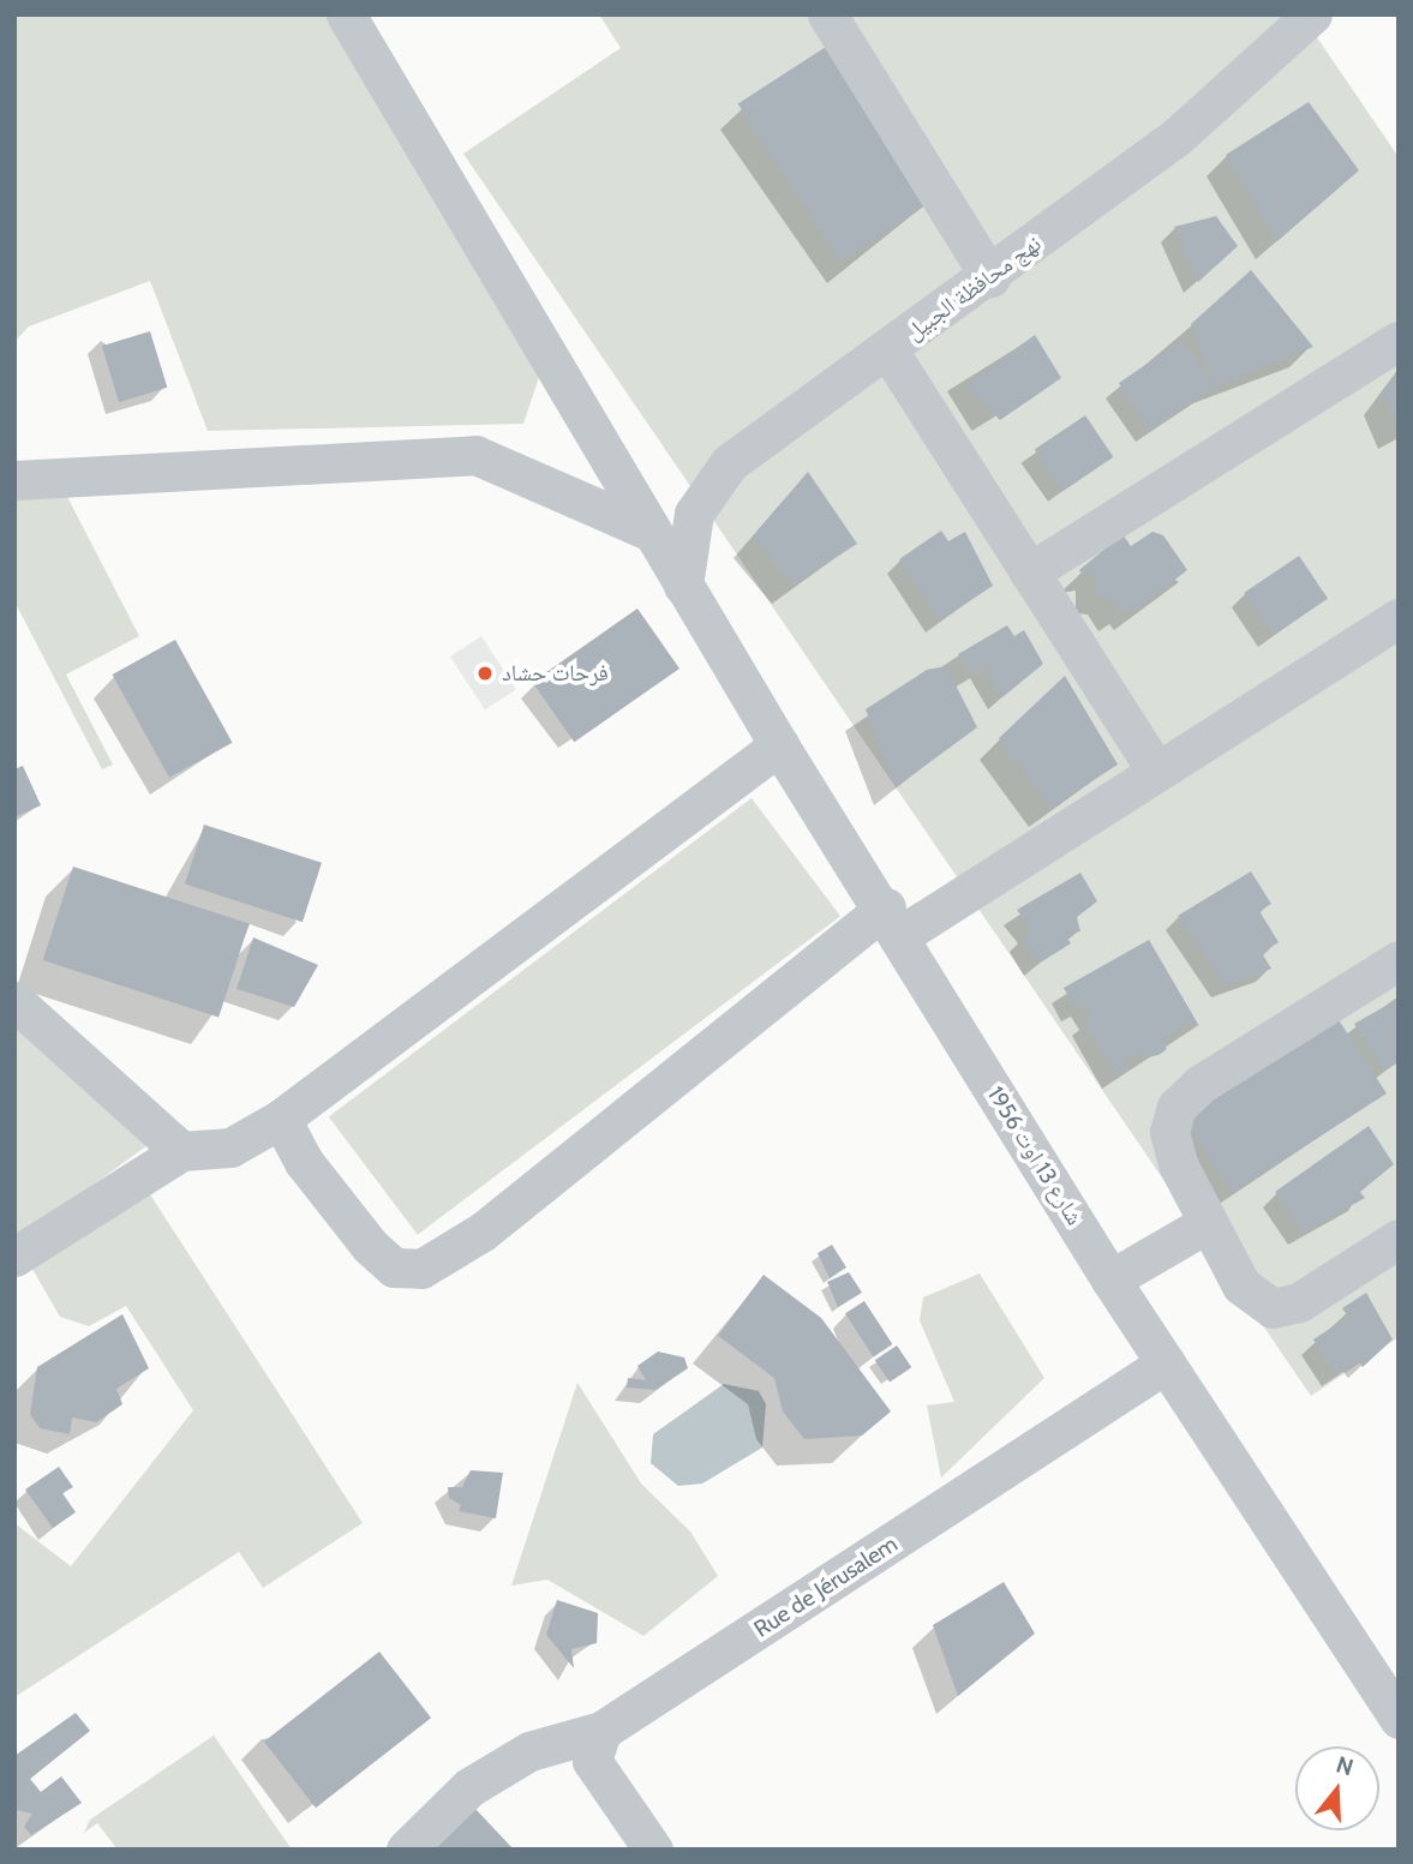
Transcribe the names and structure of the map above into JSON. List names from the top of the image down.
{
  "streets": {
    "street": ["نهج محافظة الجبيل", "شارع 13 اوت 1956", "Rue de Jérusalem"]
  },
  "crossings": [
    ["نهج محافظة الجبيل", "شارع 13 اوت 1956"],
    ["شارع 13 اوت 1956", "Rue de Jérusalem"]
  ],
  "places": ["فرحات حشاد"],
  "north": "top"
}
